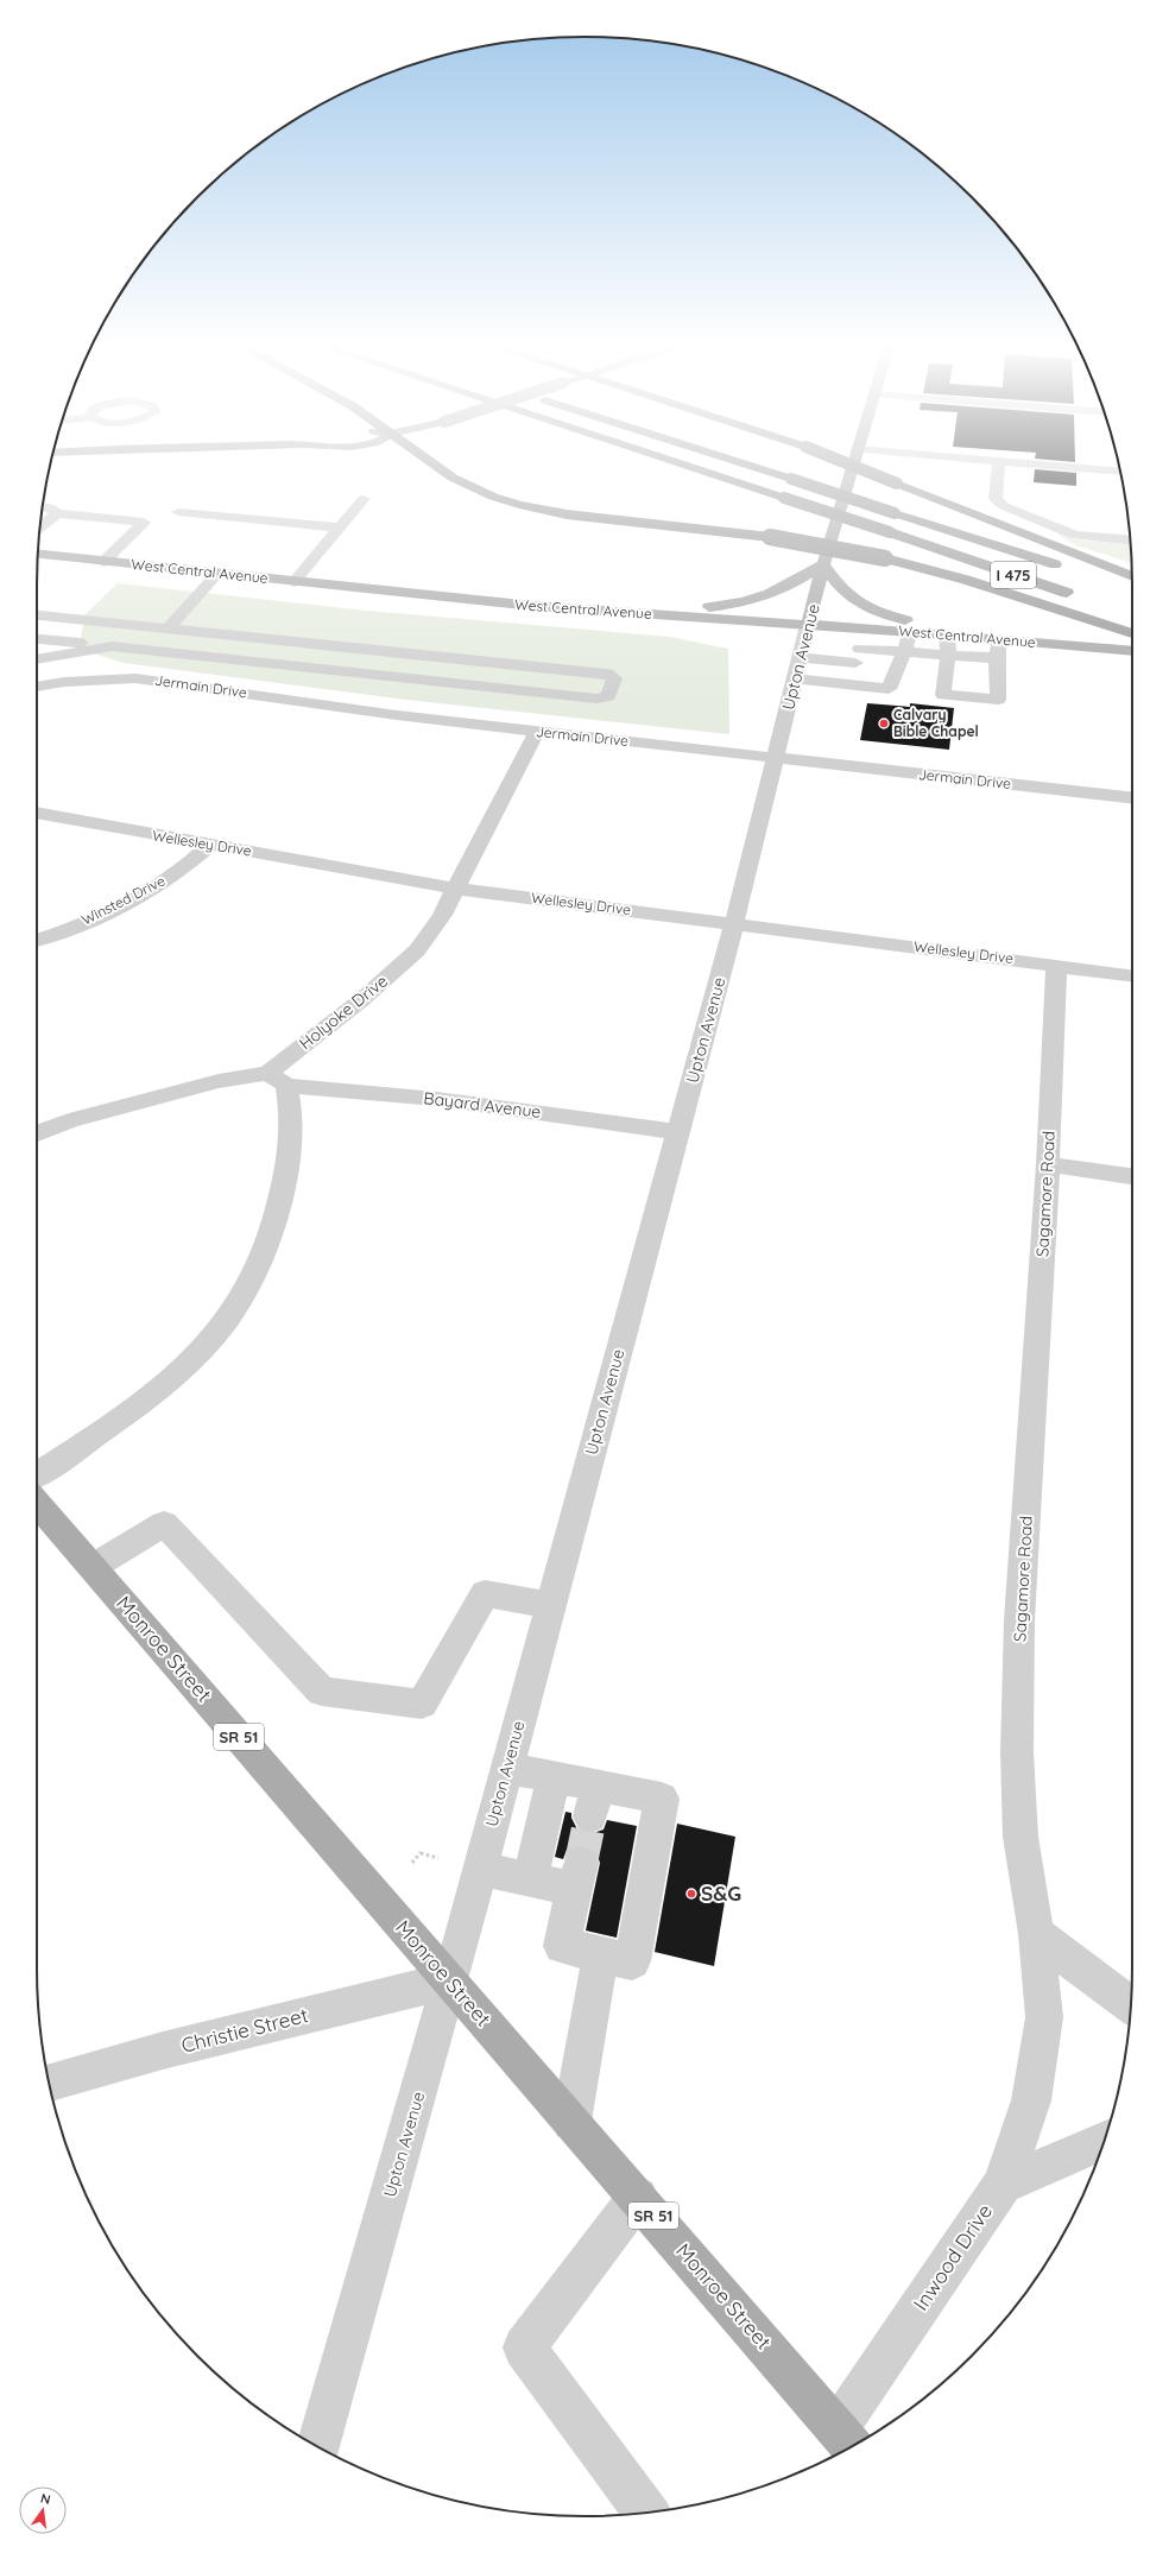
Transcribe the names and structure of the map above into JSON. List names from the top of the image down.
{
  "streets": {
    "highway": ["I 475"],
    "main road": [
      "West Central Avenue",
      "Upton Avenue",
      "Monroe Street",
      "SR 51"
    ],
    "street": [
      "Jermain Drive",
      "Wellesley Drive",
      "Winsted Drive",
      "Holyoke Drive",
      "Bayard Avenue",
      "Sagamore Road",
      "Christie Street",
      "Inwood Drive"
    ]
  },
  "crossings": [
    ["West Central Avenue", "Upton Avenue"],
    ["Upton Avenue", "Jermain Drive"],
    ["Upton Avenue", "Wellesley Drive"],
    ["Upton Avenue", "Bayard Avenue"],
    ["Upton Avenue", "Monroe Street"],
    ["Upton Avenue", "Christie Street"],
    ["Jermain Drive", "Holyoke Drive"],
    ["Wellesley Drive", "Winsted Drive"],
    ["Wellesley Drive", "Holyoke Drive"],
    ["Wellesley Drive", "Sagamore Road"],
    ["Holyoke Drive", "Bayard Avenue"],
    ["Sagamore Road", "Inwood Drive"],
    ["Monroe Street", "Christie Street"],
    ["Monroe Street", "Inwood Drive"]
  ],
  "places": ["Calvary Bible Chapel", "S&G"],
  "north": "top"
}
